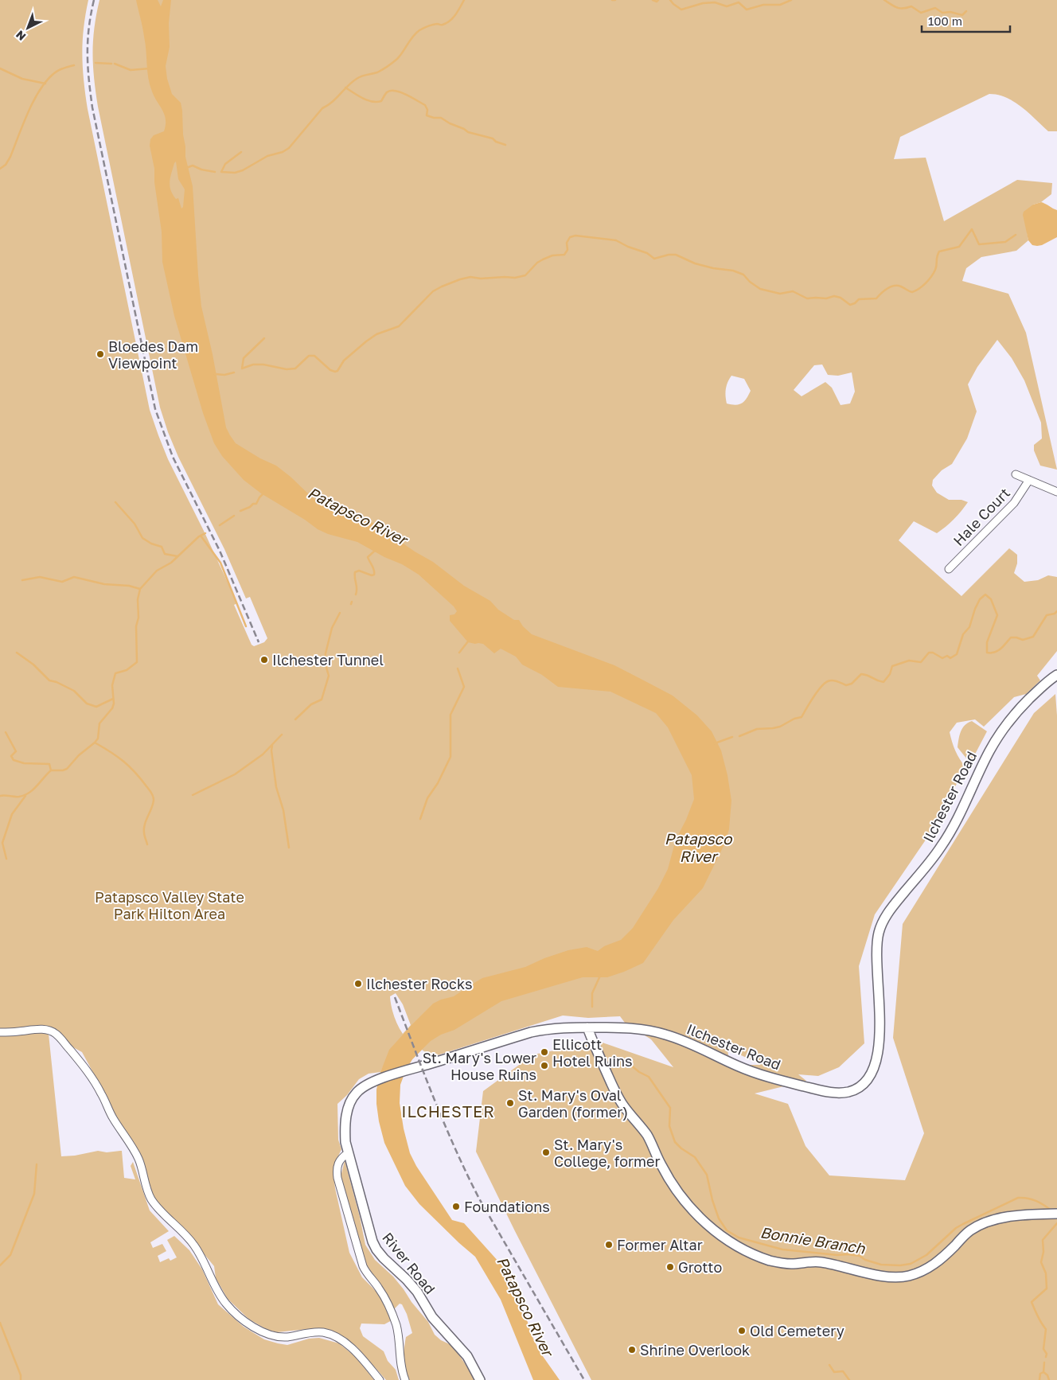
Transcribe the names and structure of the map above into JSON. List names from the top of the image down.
{
  "streets": {
    "street": ["Hale Court", "Ilchester Road", "River Road"]
  },
  "crossings": [
    ["Ilchester Road", "River Road"]
  ],
  "districts": ["ILCHESTER"],
  "water": ["Patapsco River", "Bonnie Branch"],
  "parks": ["Patapsco Valley State Park Hilton Area"],
  "places": [
    "Bloedes Dam Viewpoint",
    "Ilchester Tunnel",
    "Ilchester Rocks",
    "Ellicott Hotel Ruins",
    "St. Mary's Lower House Ruins",
    "St. Mary's Oval Garden (former)",
    "St. Mary's College, former",
    "Foundations",
    "Former Altar",
    "Grotto",
    "Old Cemetery",
    "Shrine Overlook"
  ],
  "scale_bar": "100 m",
  "north": "bottom left"
}
